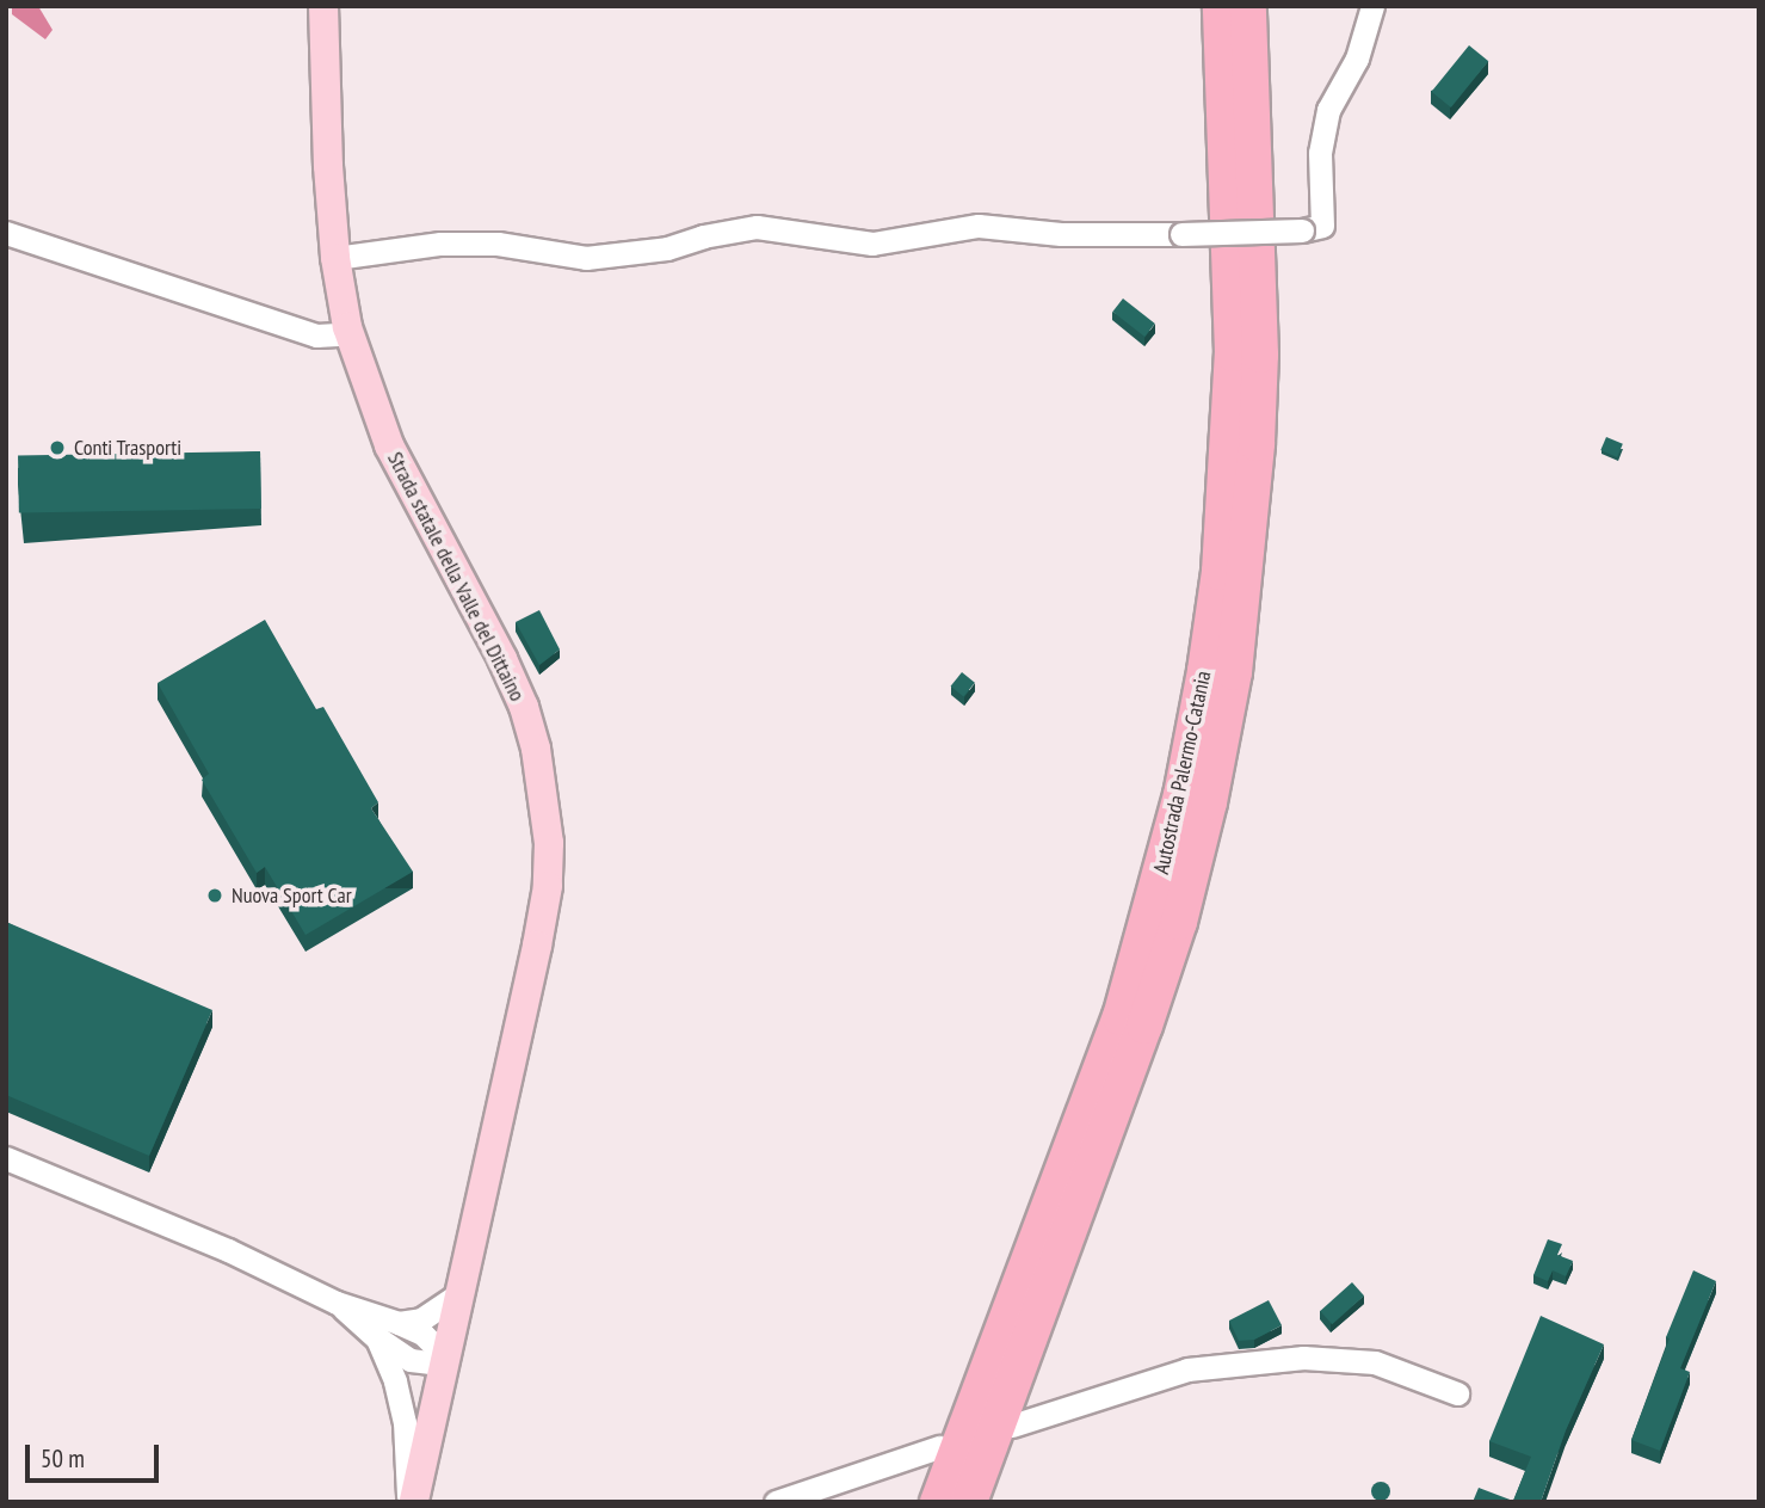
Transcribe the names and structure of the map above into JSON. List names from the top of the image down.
{
  "streets": {
    "highway": ["Autostrada Palermo-Catania"],
    "main road": ["Strada statale della Valle del Dittaino"]
  },
  "places": ["Conti Trasporti", "Nuova Sport Car"],
  "scale_bar": "50 m"
}
